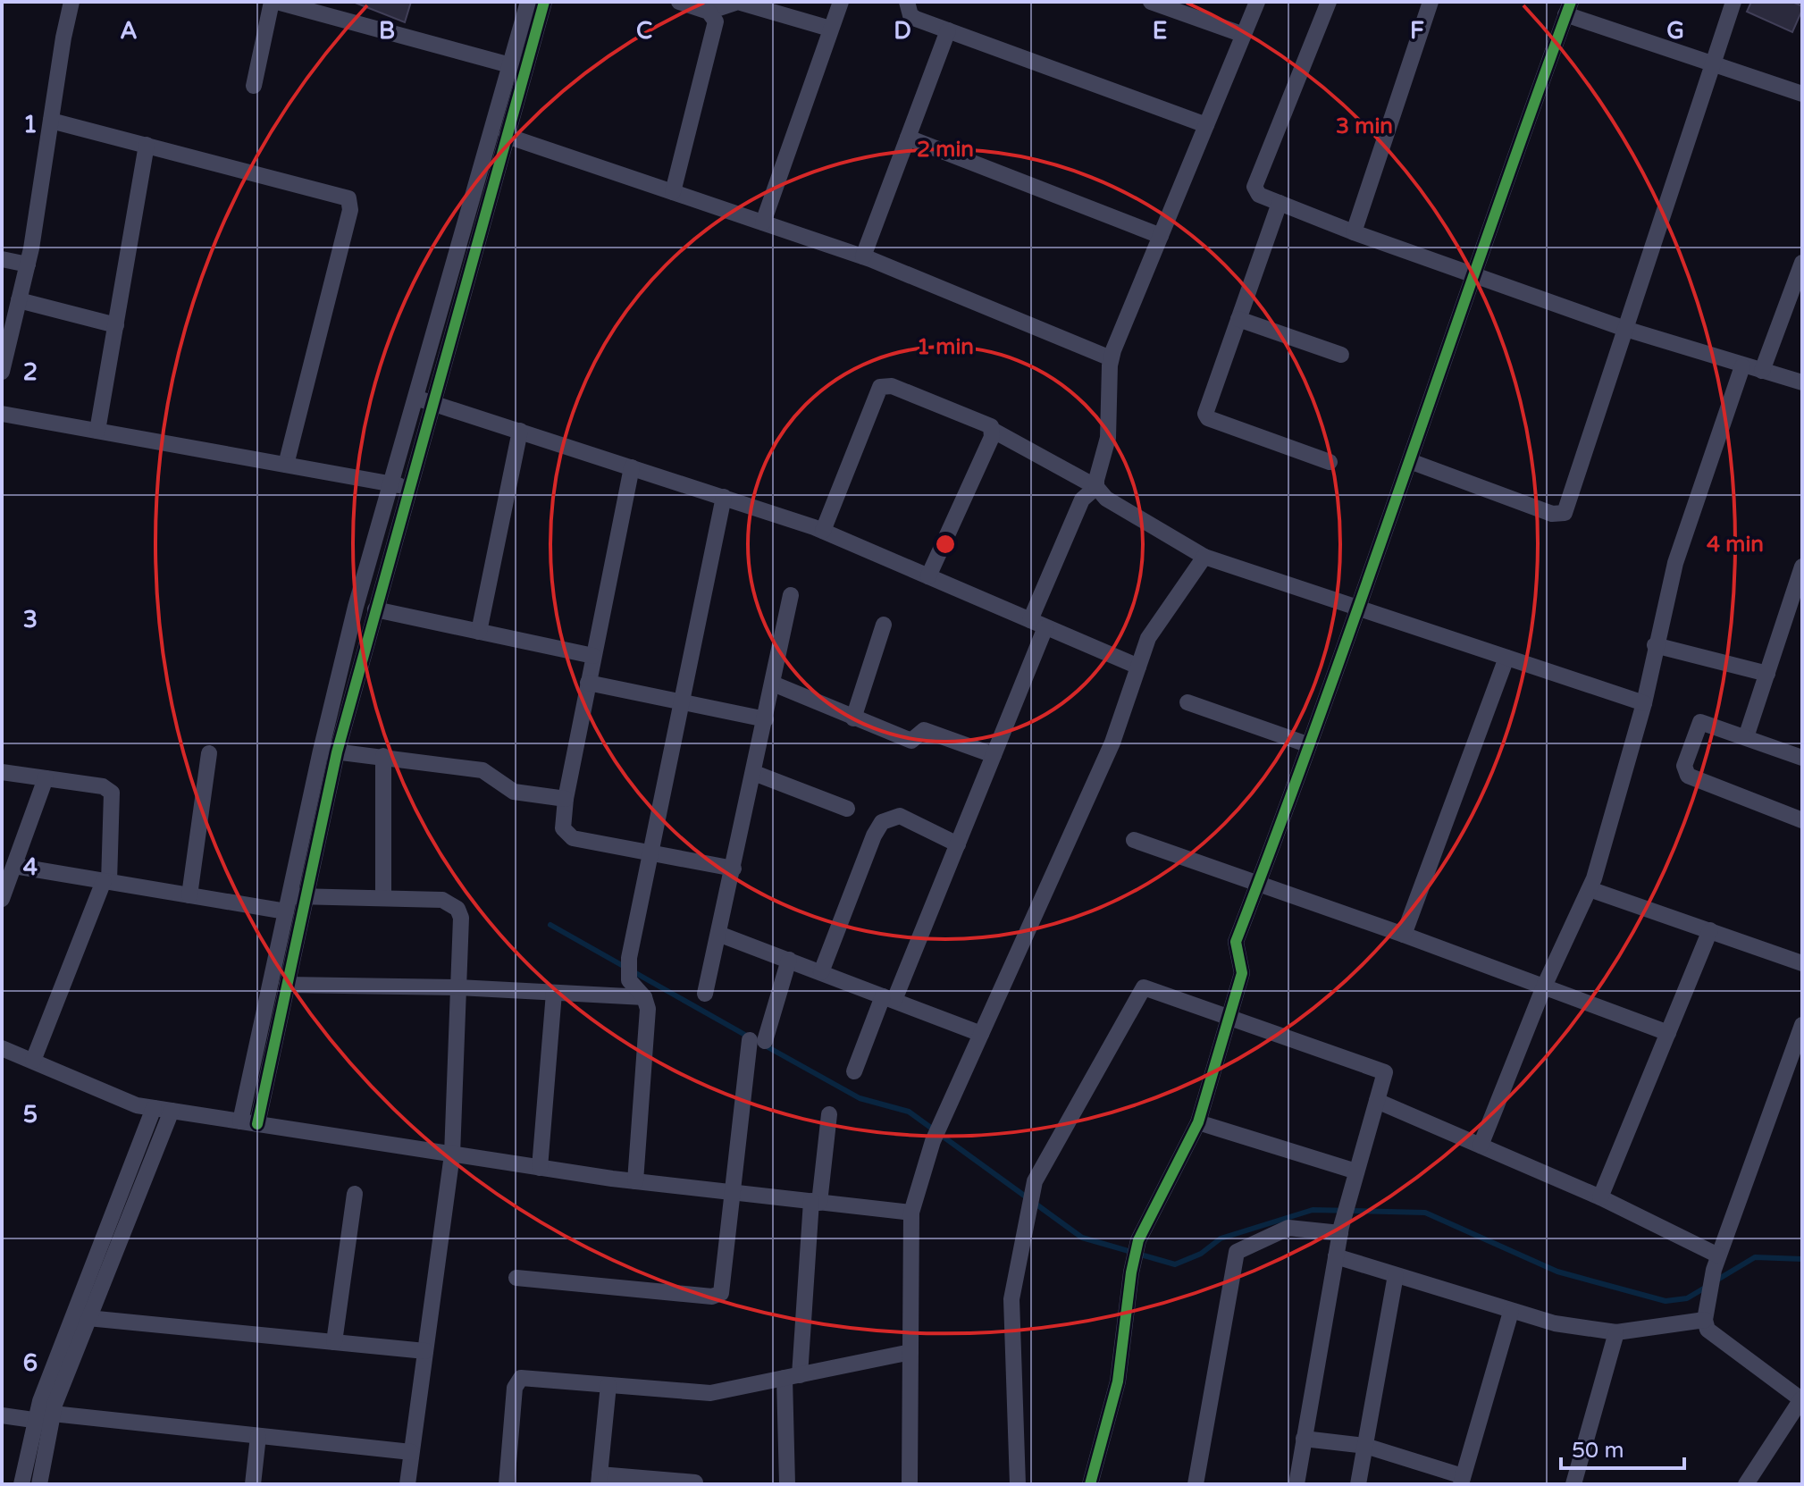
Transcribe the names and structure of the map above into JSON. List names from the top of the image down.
{
  "scale_bar": "50 m",
  "grid": {
    "columns": [
      "A",
      "B",
      "C",
      "D",
      "E",
      "F",
      "G"
    ],
    "rows": [
      "1",
      "2",
      "3",
      "4",
      "5",
      "6"
    ]
  },
  "rings": [
    "3 min",
    "2 min",
    "1 min",
    "4 min"
  ]
}
